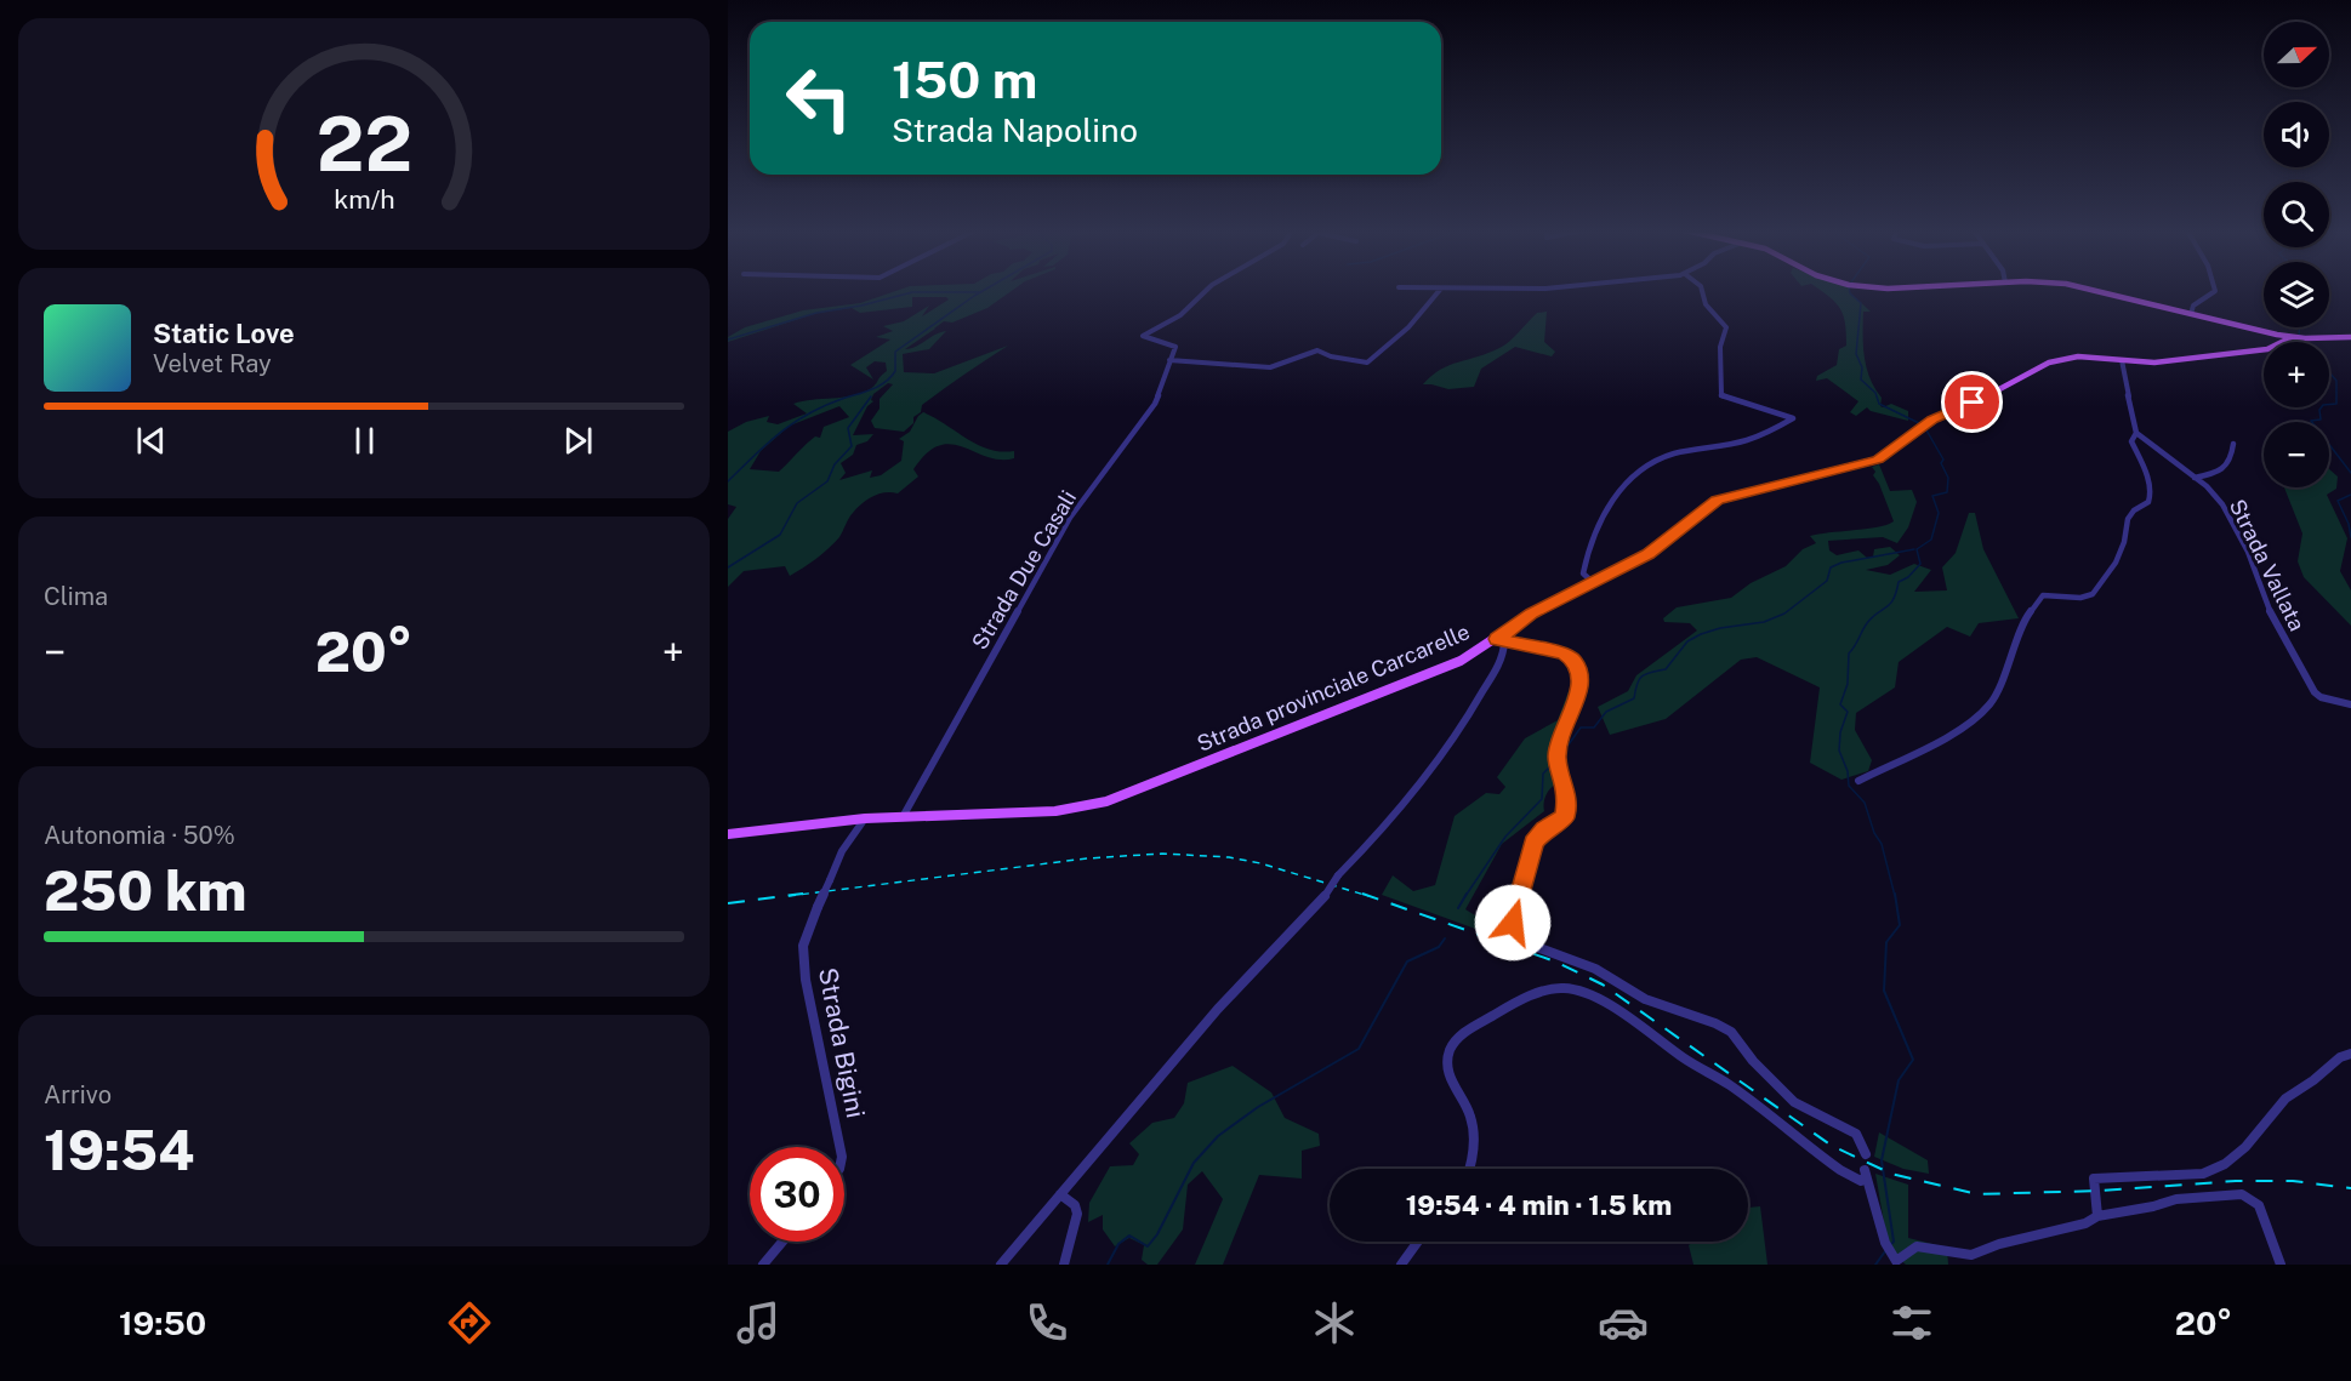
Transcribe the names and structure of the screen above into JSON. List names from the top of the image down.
{
  "streets": {
    "main road": ["Strada provinciale Carcarelle"],
    "street": ["Strada Vallata", "Strada Due Casali", "Strada Bigini"]
  },
  "crossings": [
    ["Strada Due Casali", "Strada provinciale Carcarelle"],
    ["Strada provinciale Carcarelle", "Strada Bigini"]
  ],
  "north": "right",
  "page": {
    "map_buttons": ["+", "−"],
    "turn": ["150 m", "Strada Napolino"],
    "song": ["Static Love", "Velvet Ray"],
    "tile": [
      "Clima",
      ["Autonomia · 50%", "250 km"],
      ["Arrivo", "19:54"]
    ],
    "heat": ["−", "20°", "+"],
    "limit": "30",
    "trip": "19:54 · 4 min · 1.5 km",
    "tabs": ["19:50", "20°"],
    "gauge": ["22", "km/h"]
  }
}
